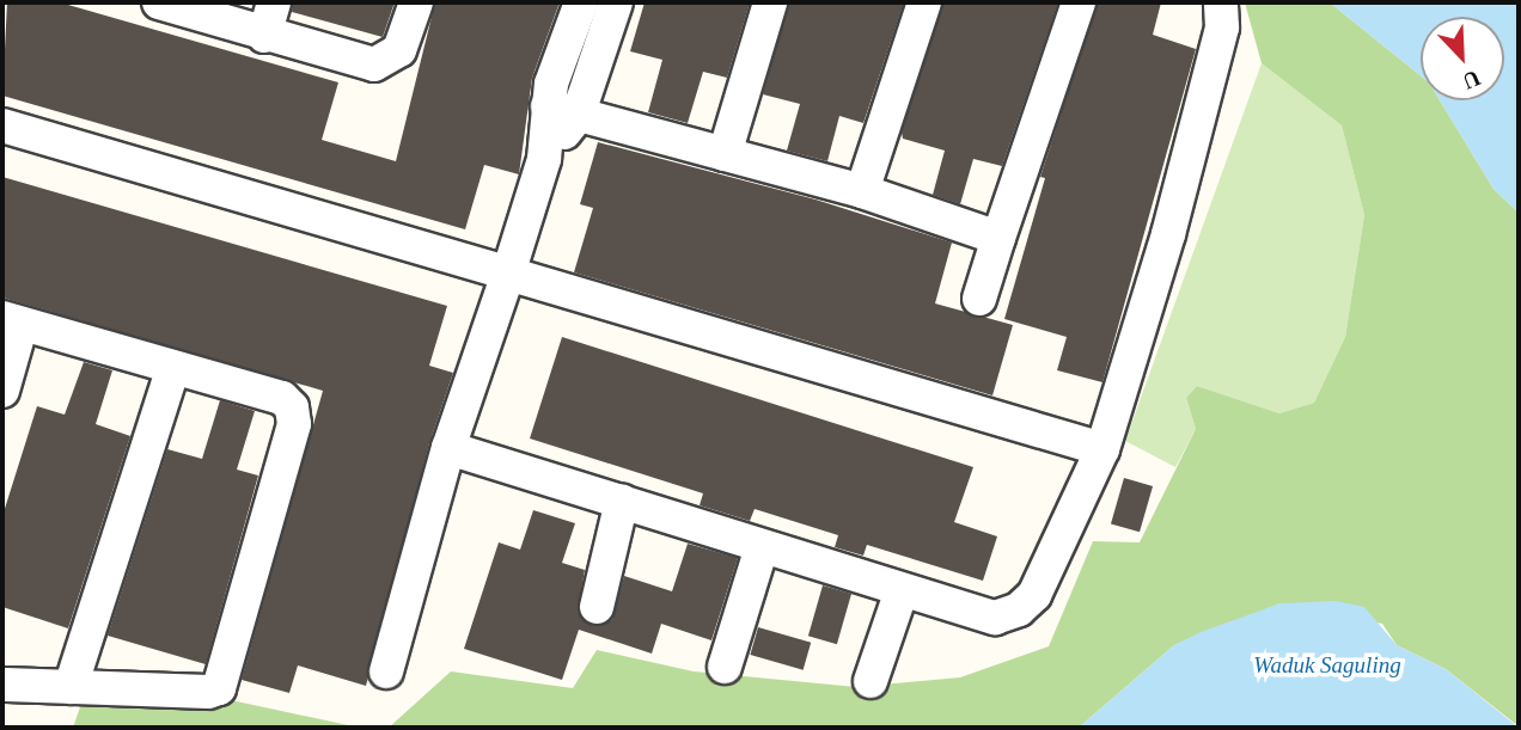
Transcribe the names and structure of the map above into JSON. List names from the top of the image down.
{
  "water": ["Waduk Saguling"],
  "north": "bottom right"
}
